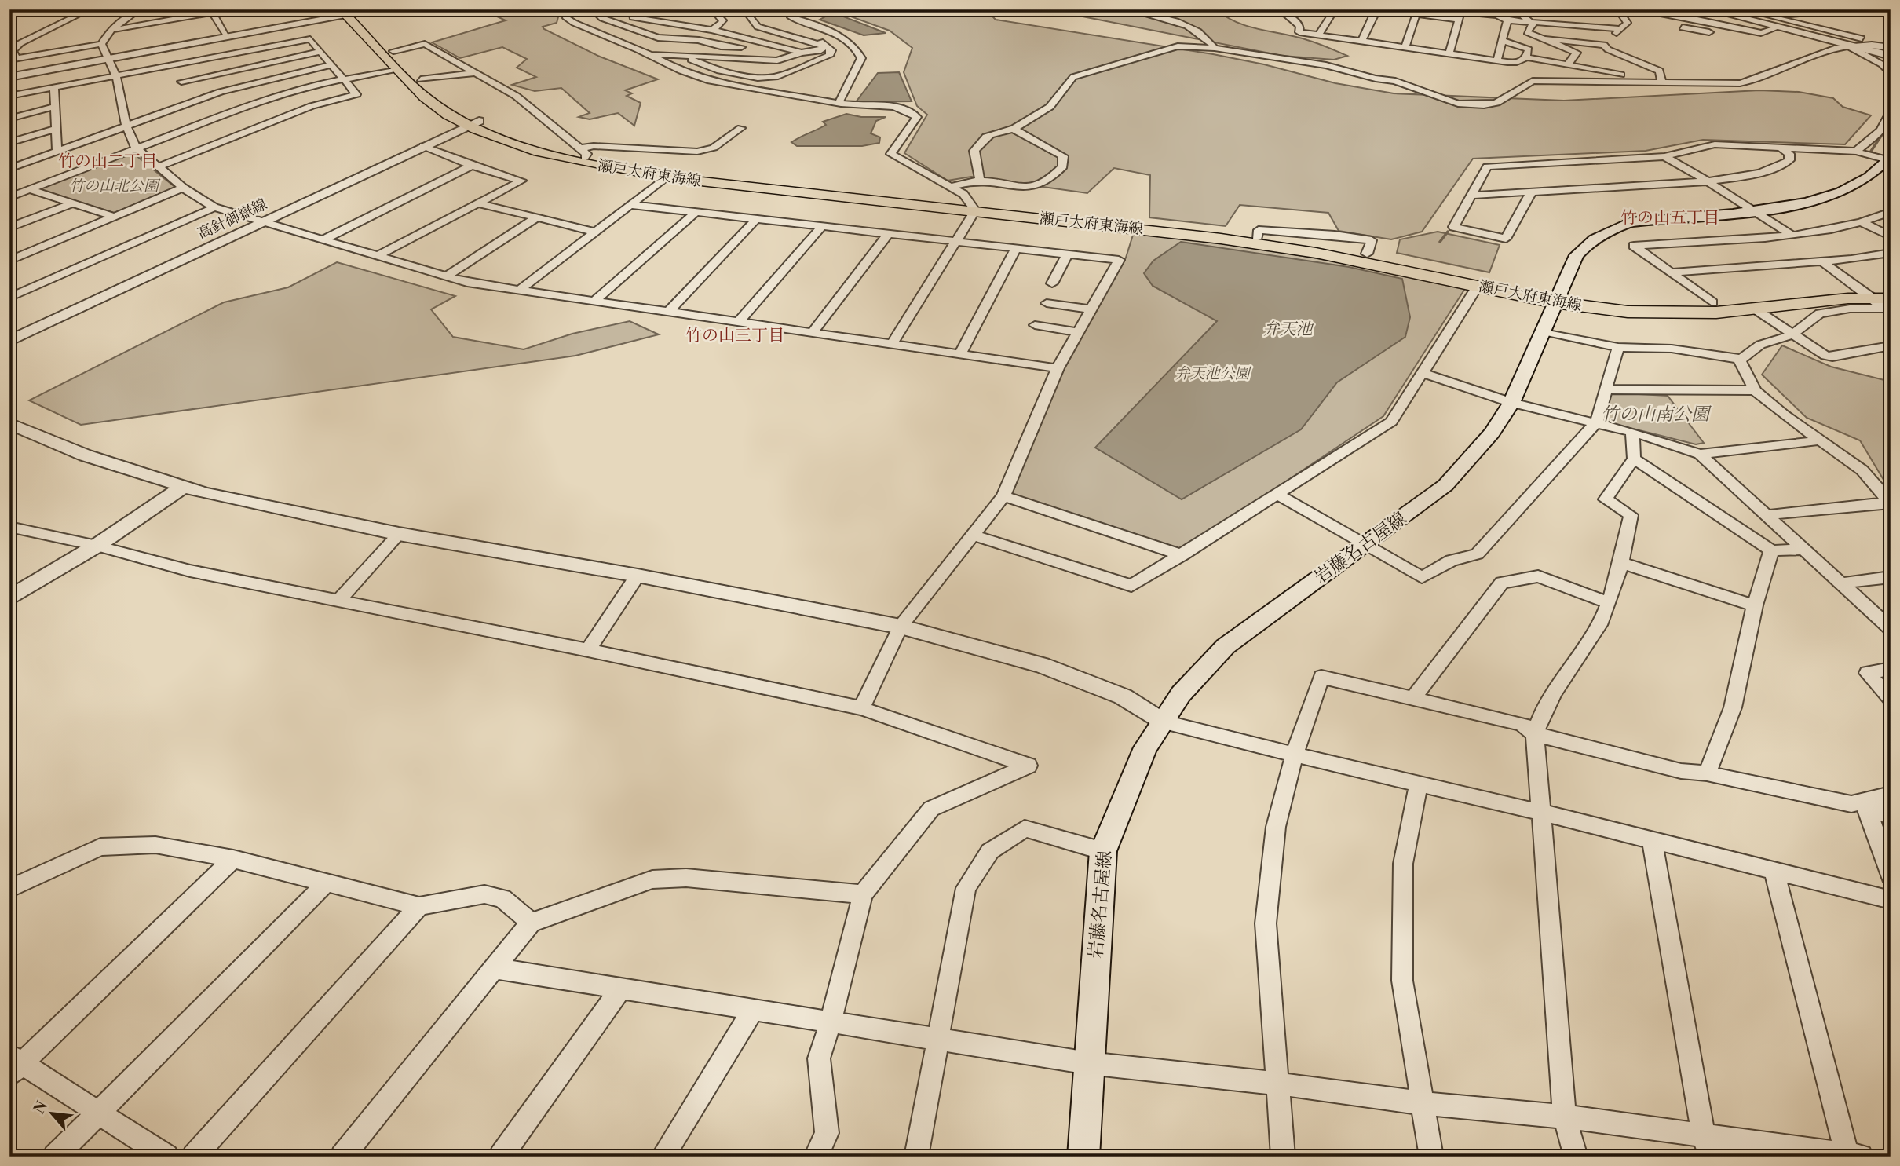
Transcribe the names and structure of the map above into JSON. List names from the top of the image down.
{
  "streets": {
    "main road": ["瀬戸大府東海線", "岩藤名古屋線"],
    "street": ["高針御嶽線"]
  },
  "crossings": [
    ["瀬戸大府東海線", "高針御嶽線"],
    ["瀬戸大府東海線", "岩藤名古屋線"]
  ],
  "districts": ["竹の山二丁目", "竹の山五丁目", "竹の山三丁目"],
  "water": ["弁天池"],
  "parks": ["竹の山北公園", "弁天池公園", "竹の山南公園"],
  "north": "top left"
}
